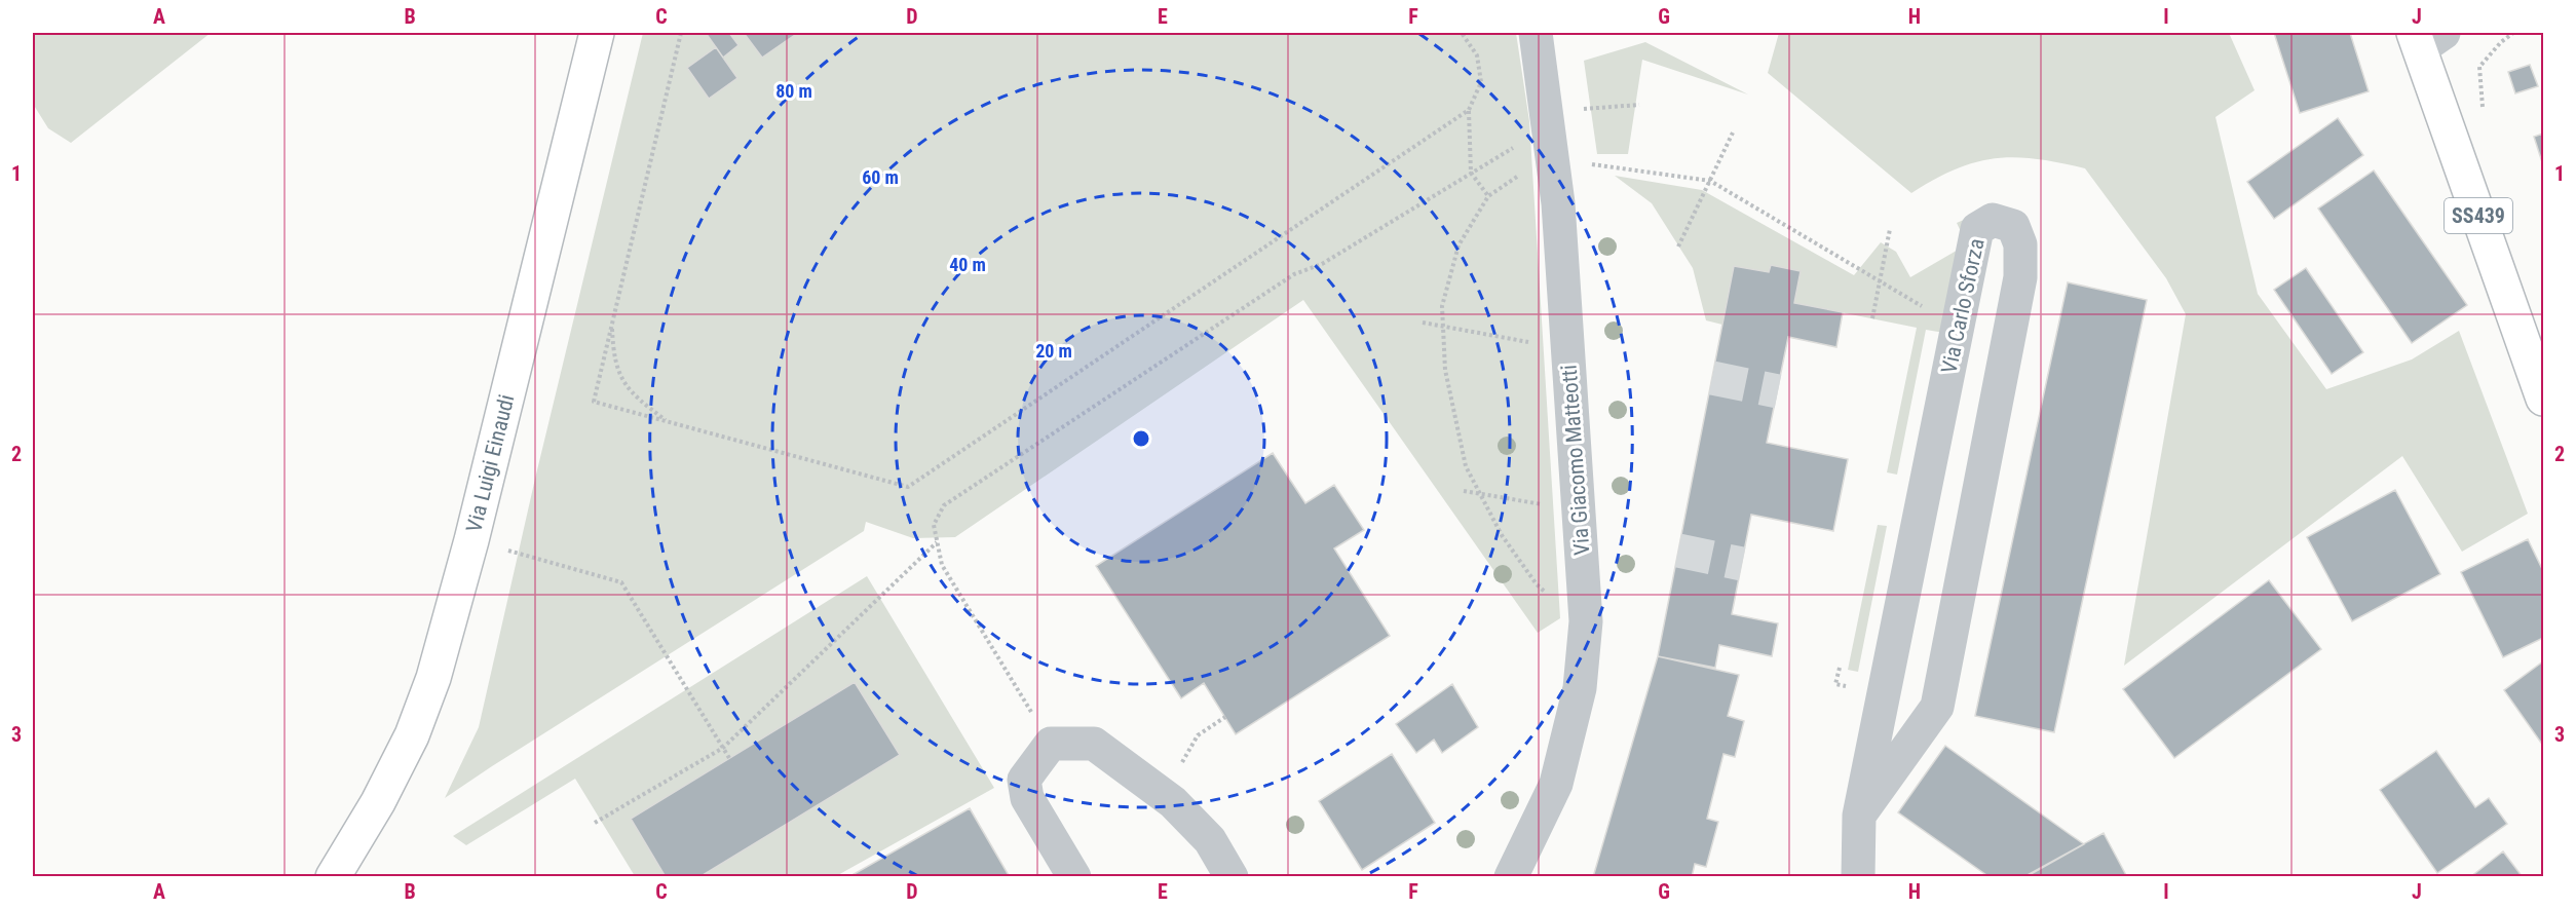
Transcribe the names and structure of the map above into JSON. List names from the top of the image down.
{
  "streets": {
    "main road": ["SS439", "Via Luigi Einaudi"],
    "street": ["Via Carlo Sforza", "Via Giacomo Matteotti"]
  },
  "grid": {
    "columns": [
      "A",
      "B",
      "C",
      "D",
      "E",
      "F",
      "G",
      "H",
      "I",
      "J"
    ],
    "rows": ["1", "2", "3"]
  },
  "rings": [
    "80 m",
    "60 m",
    "40 m",
    "20 m"
  ]
}
